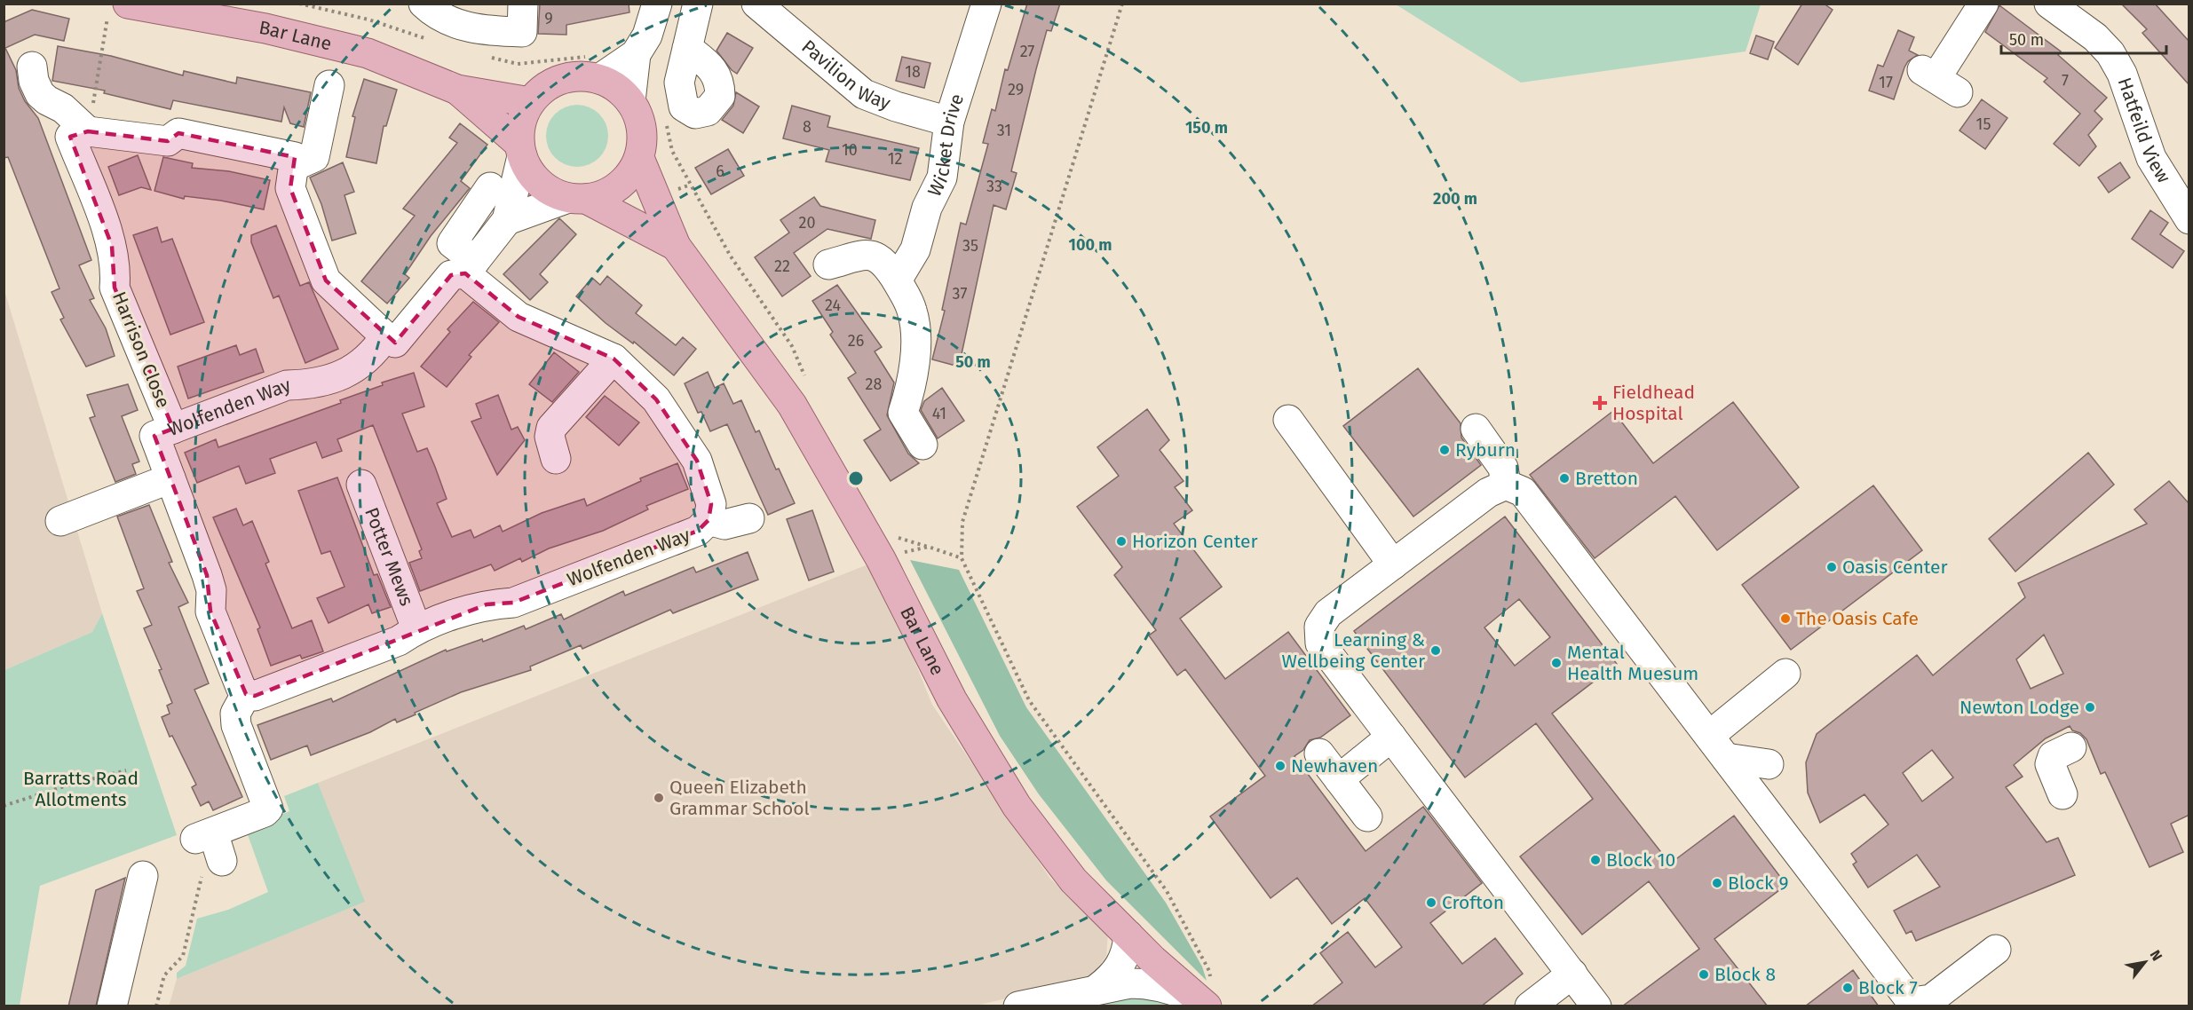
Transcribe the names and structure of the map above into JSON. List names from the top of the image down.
{
  "streets": {
    "main road": ["Bar Lane"],
    "street": [
      "Pavilion Way",
      "Hatfeild View",
      "Wicket Drive",
      "Harrison Close",
      "Wolfenden Way",
      "Potter Mews"
    ]
  },
  "crossings": [
    ["Pavilion Way", "Wicket Drive"],
    ["Harrison Close", "Wolfenden Way"],
    ["Wolfenden Way", "Potter Mews"]
  ],
  "parks": ["Barratts Road Allotments"],
  "places": {
    "health": ["Fieldhead Hospital"],
    "other": [
      "Ryburn",
      "Bretton",
      "Horizon Center",
      "Oasis Center",
      "The Oasis Cafe",
      "Learning & Wellbeing Center",
      "Mental Health Muesum",
      "Newton Lodge",
      "Newhaven",
      "Queen Elizabeth Grammar School",
      "Block 10",
      "Block 9",
      "Crofton",
      "Block 8",
      "Block 7"
    ]
  },
  "house_numbers": [
    "9",
    "27",
    "18",
    "7",
    "17",
    "29",
    "15",
    "8",
    "31",
    "10",
    "12",
    "6",
    "33",
    "20",
    "35",
    "22",
    "37",
    "24",
    "26",
    "28",
    "41"
  ],
  "scale_bar": "50 m",
  "north": "top right",
  "rings": [
    "150 m",
    "200 m",
    "100 m",
    "50 m"
  ]
}
